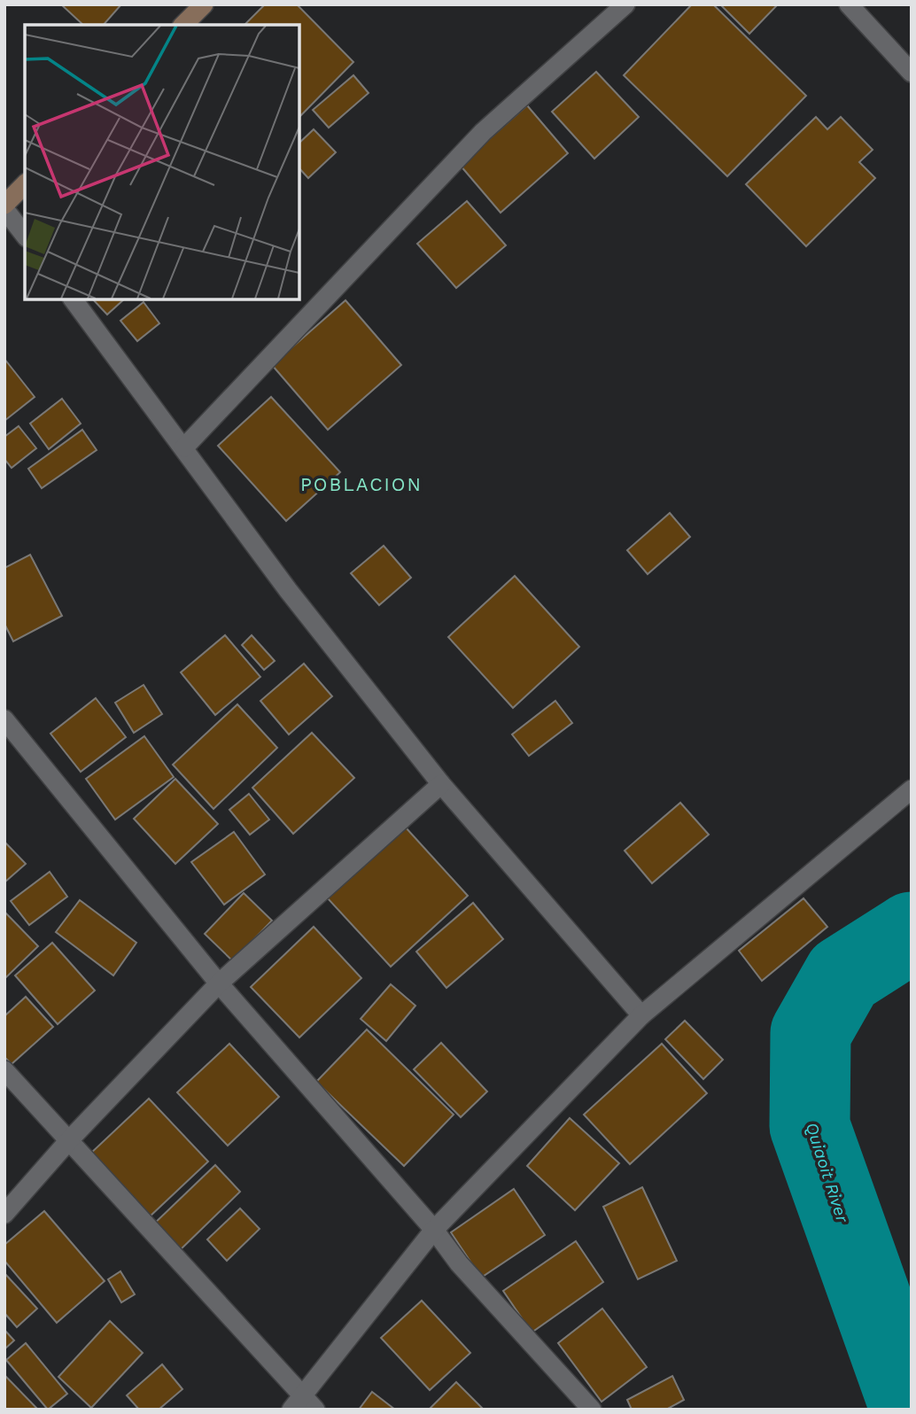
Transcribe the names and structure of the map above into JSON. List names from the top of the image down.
{
  "districts": ["POBLACION"],
  "water": ["Quiaoit River"]
}
